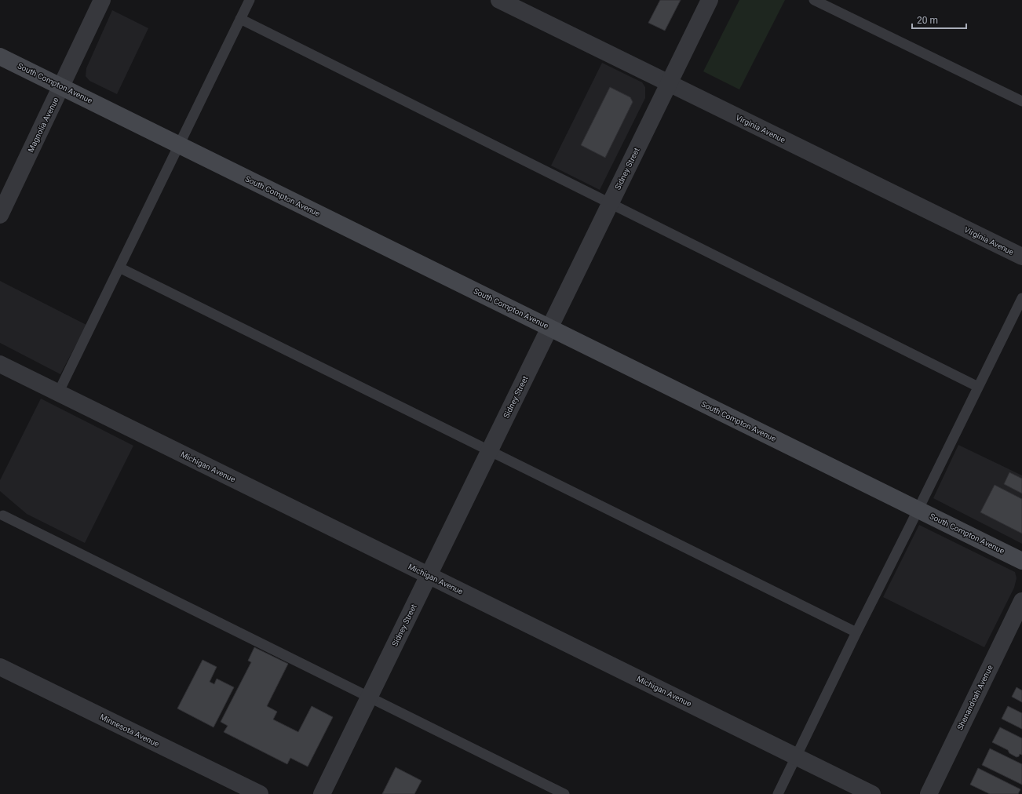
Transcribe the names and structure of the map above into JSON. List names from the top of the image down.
{
  "streets": {
    "main road": ["South Compton Avenue"],
    "street": [
      "Magnolia Avenue",
      "Virginia Avenue",
      "Sidney Street",
      "Michigan Avenue",
      "Shenandoah Avenue",
      "Minnesota Avenue"
    ]
  },
  "crossings": [
    ["South Compton Avenue", "Magnolia Avenue"],
    ["South Compton Avenue", "Sidney Street"],
    ["Virginia Avenue", "Sidney Street"],
    ["Sidney Street", "Michigan Avenue"]
  ],
  "scale_bar": "20 m"
}
